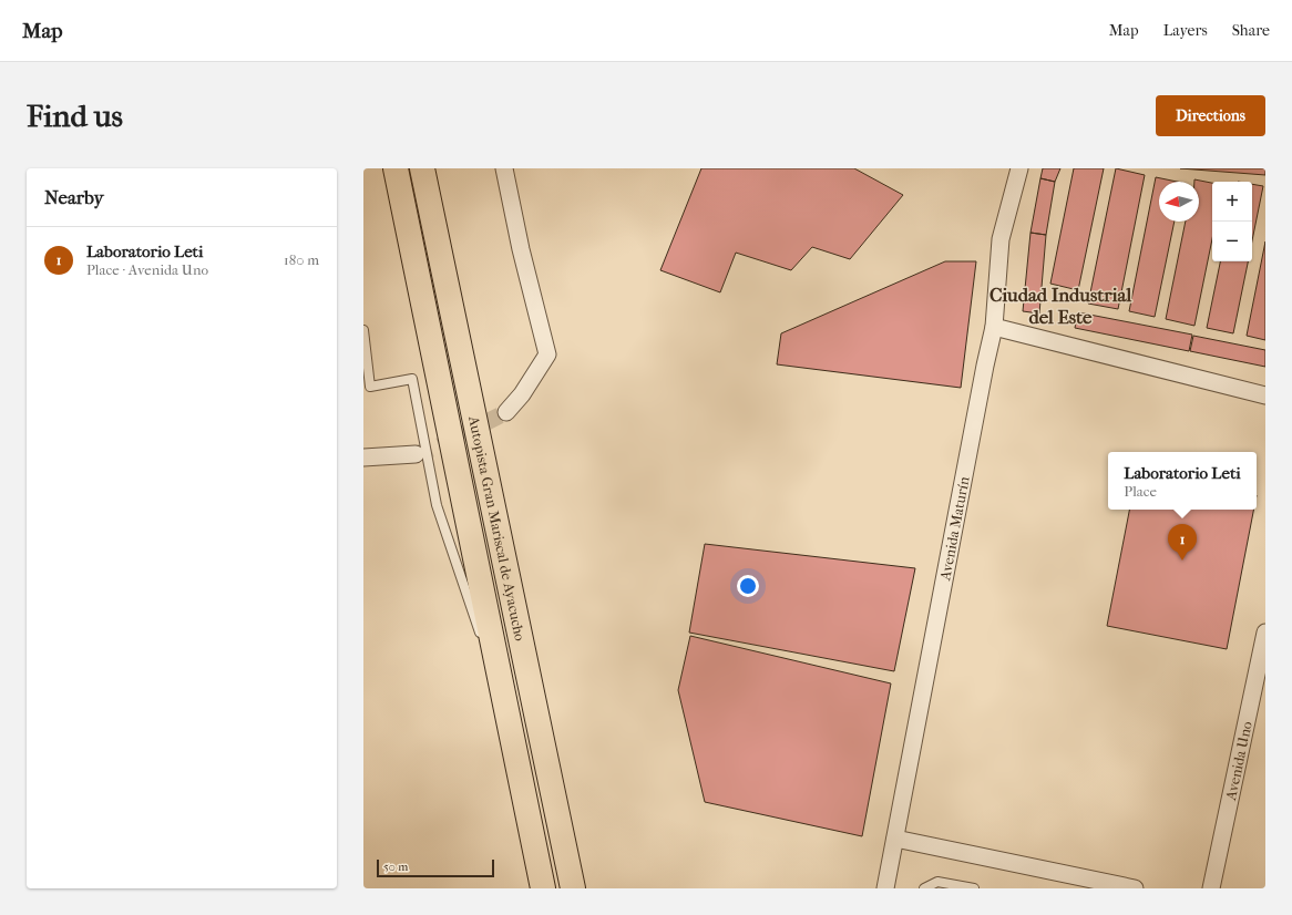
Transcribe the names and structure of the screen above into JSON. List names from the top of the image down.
{
  "streets": {
    "highway": ["Autopista Gran Mariscal de Ayacucho"],
    "street": ["Avenida Maturín", "Avenida Uno"]
  },
  "districts": ["Ciudad Industrial del Este"],
  "scale_bar": "50 m",
  "north": "left",
  "page": {
    "header": "Map",
    "nav": ["Map", "Layers", "Share"],
    "buttons": "Directions",
    "title": "Find us",
    "heading": "Nearby",
    "map_buttons": ["+", "−"],
    "list": [
      {
        "mark": "1",
        "name": "Laboratorio Leti",
        "note": "Place · Avenida Uno",
        "value": "180 m"
      }
    ],
    "popup": ["Laboratorio Leti", "Place"],
    "pins": "1",
    "scale": "50 m"
  }
}
